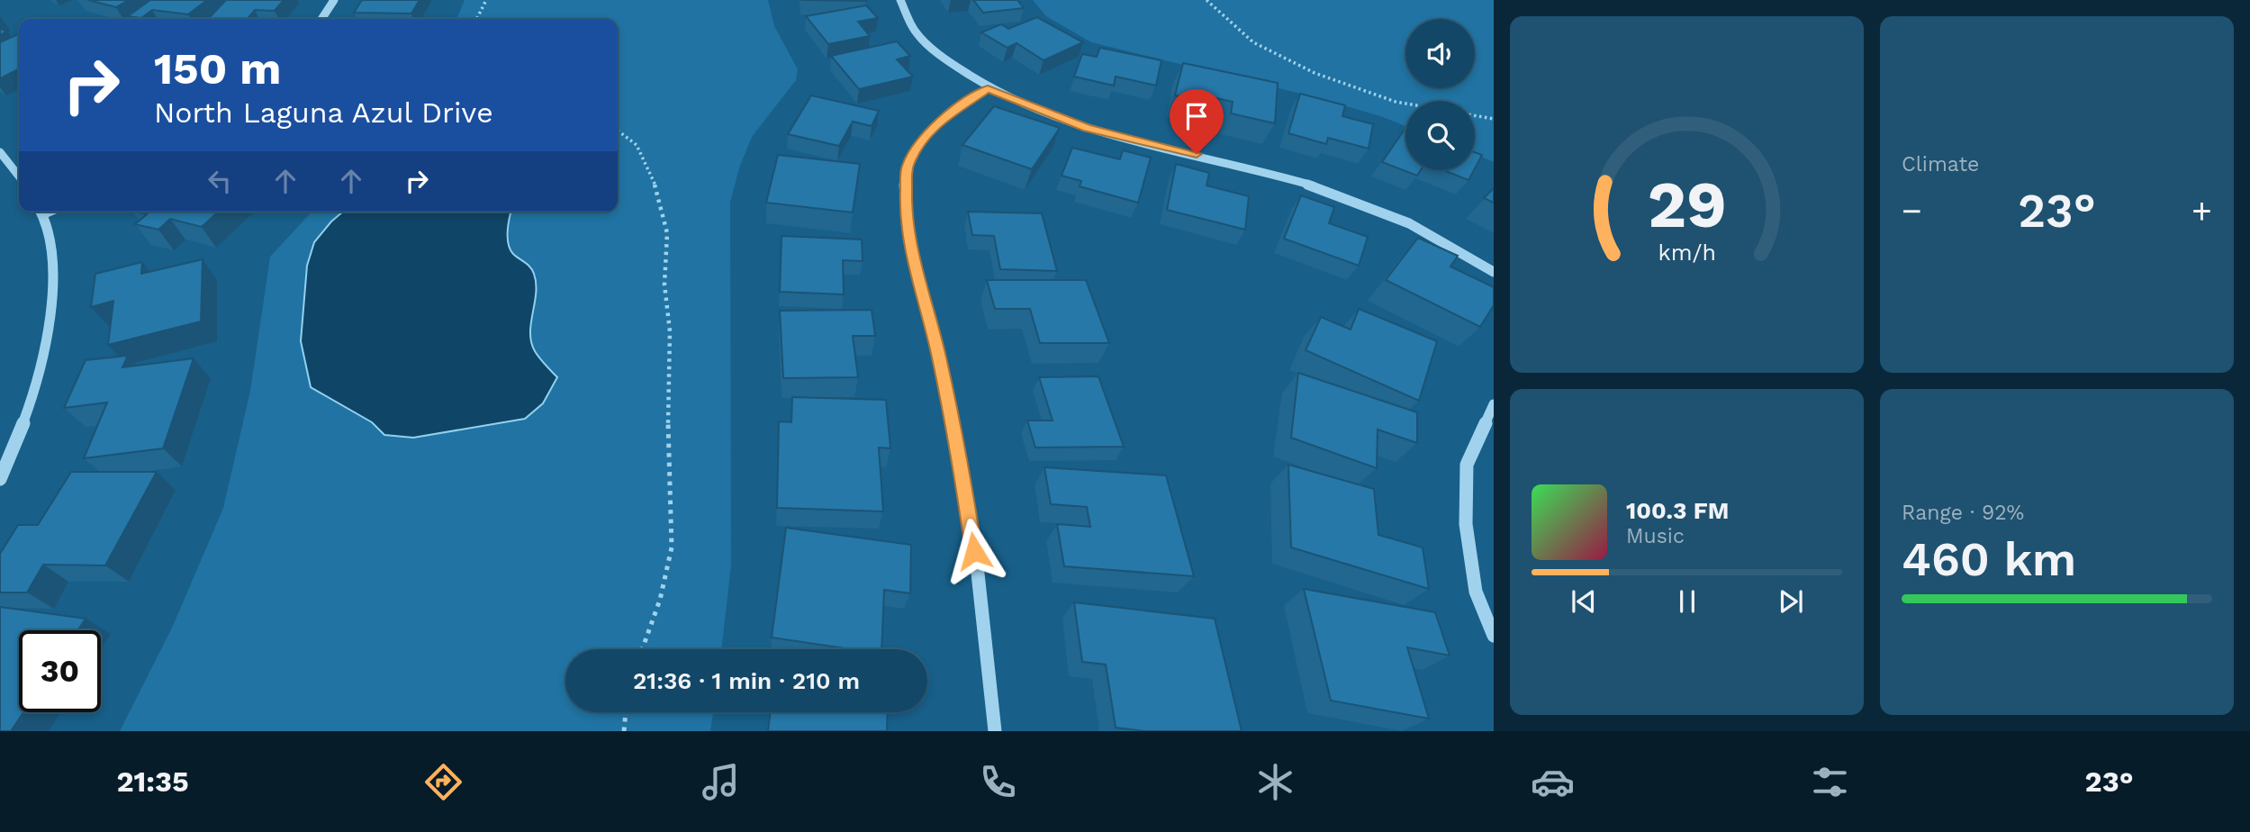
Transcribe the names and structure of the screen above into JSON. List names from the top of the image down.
{
  "page": {
    "tile": [
      "Climate",
      ["Range · 92%", "460 km"]
    ],
    "turn": ["150 m", "North Laguna Azul Drive"],
    "heat": ["−", "23°", "+"],
    "song": ["100.3 FM", "Music"],
    "limit": "30",
    "trip": "21:36 · 1 min · 210 m",
    "tabs": ["21:35", "23°"],
    "gauge": ["29", "km/h"]
  }
}
